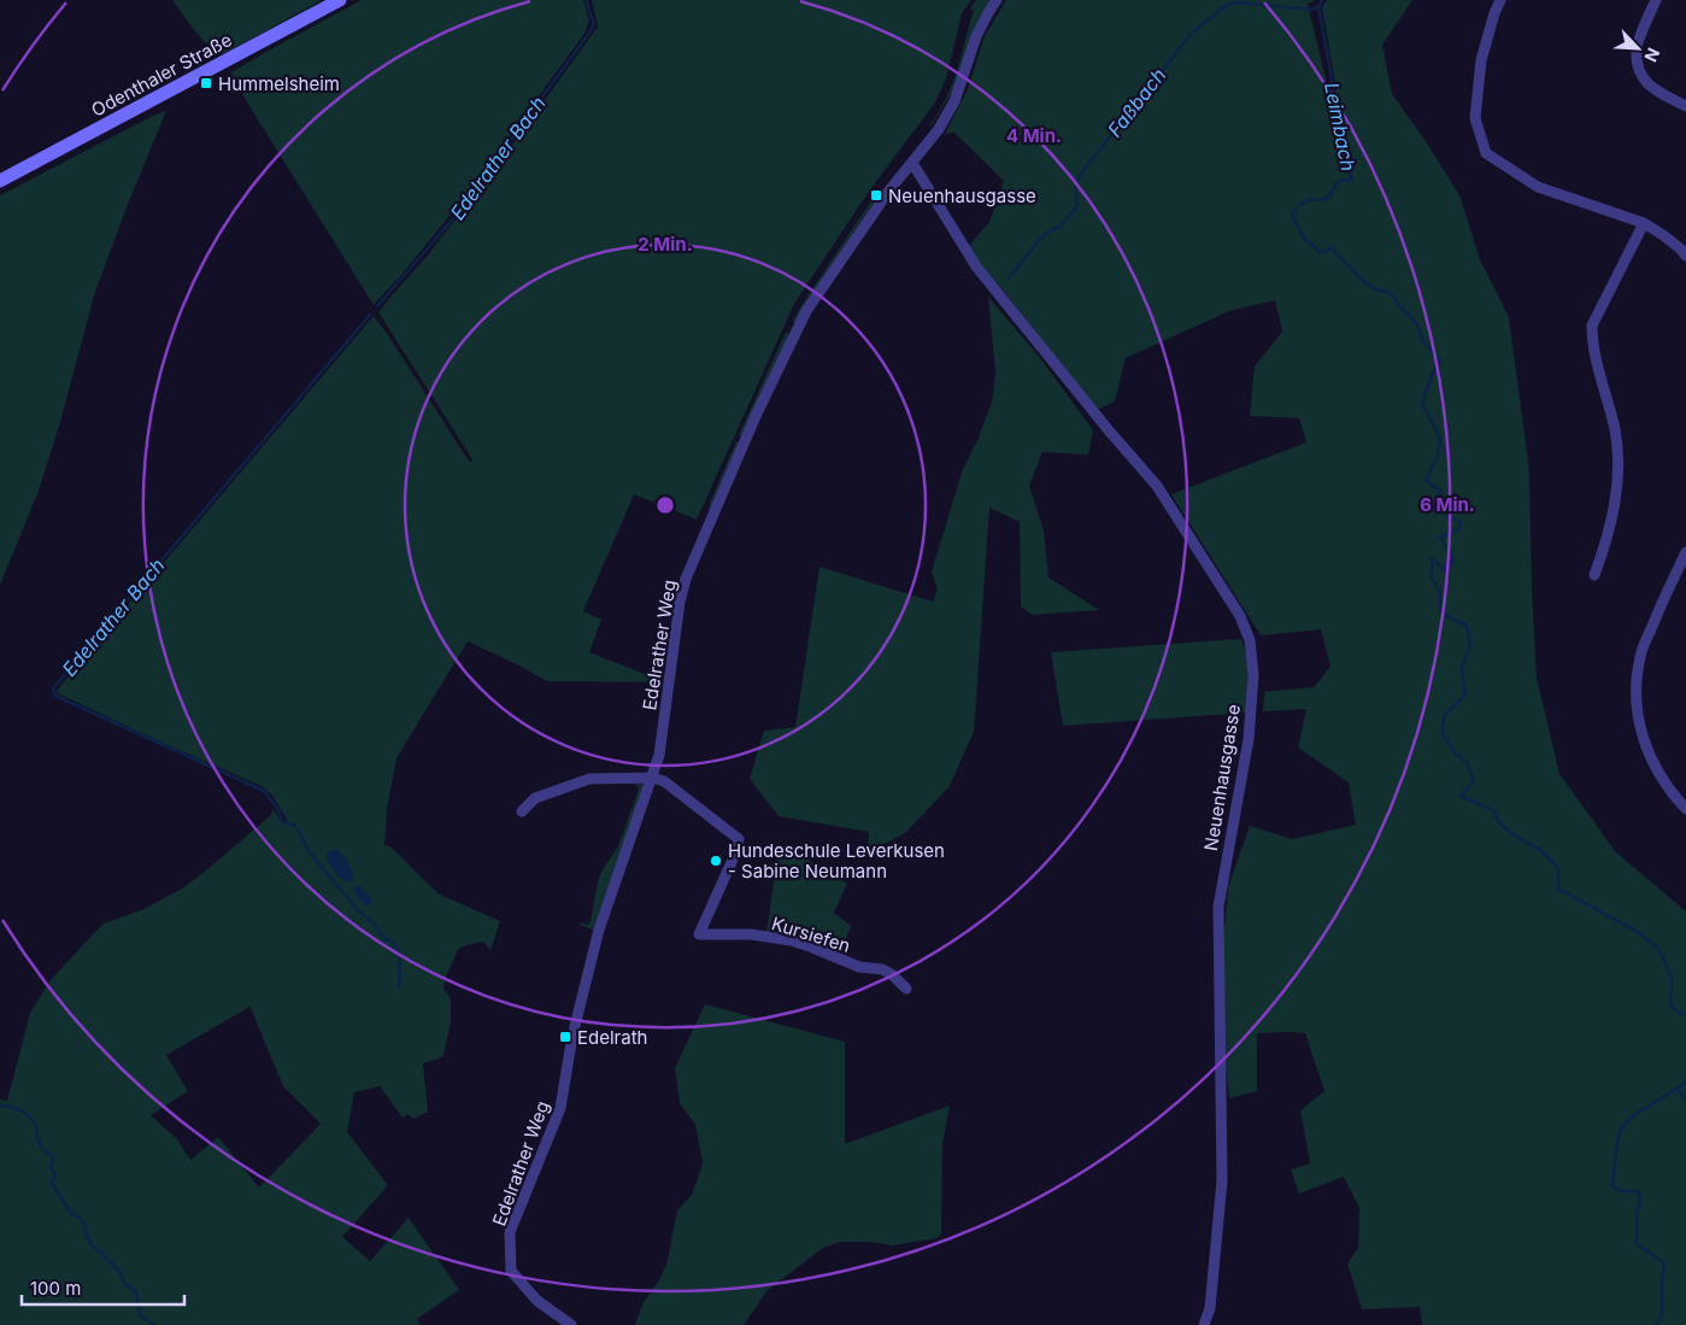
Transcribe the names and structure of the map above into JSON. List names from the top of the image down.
{
  "streets": {
    "main road": ["Odenthaler Straße"],
    "street": ["Edelrather Weg", "Neuenhausgasse", "Kursiefen"]
  },
  "crossings": [
    ["Edelrather Weg", "Neuenhausgasse"],
    ["Edelrather Weg", "Kursiefen"]
  ],
  "water": ["Faßbach", "Leimbach", "Edelrather Bach"],
  "places": {
    "transit": ["Hummelsheim", "Neuenhausgasse", "Edelrath"],
    "other": ["Hundeschule Leverkusen - Sabine Neumann"]
  },
  "scale_bar": "100 m",
  "north": "bottom right",
  "rings": ["4 Min.", "2 Min.", "6 Min."]
}
